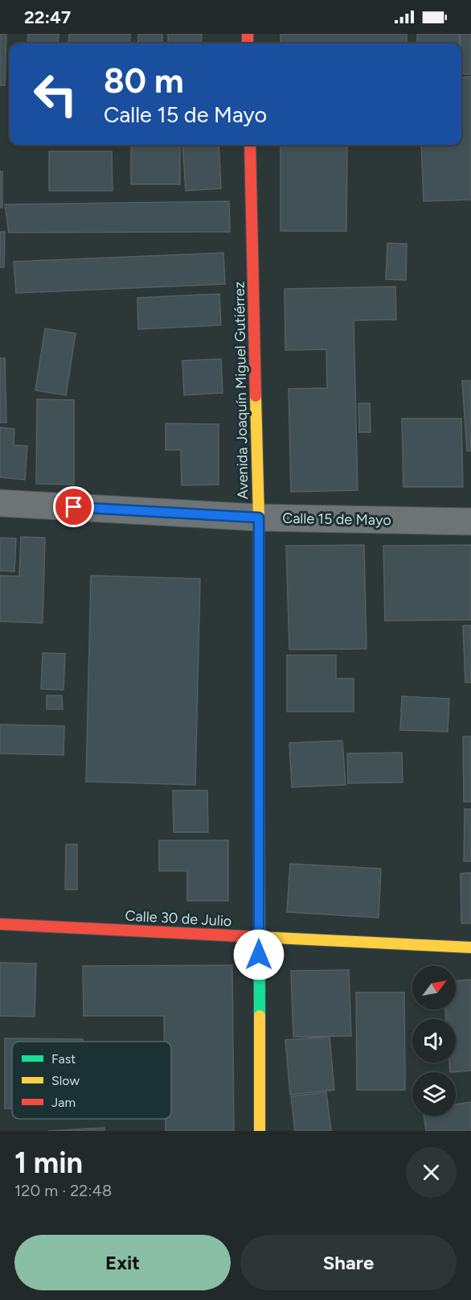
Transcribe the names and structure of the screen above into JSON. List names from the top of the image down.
{
  "streets": {
    "street": ["Avenida Joaquín Miguel Gutiérrez", "Calle 15 de Mayo", "Calle 30 de Julio"]
  },
  "crossings": [
    ["Avenida Joaquín Miguel Gutiérrez", "Calle 15 de Mayo"],
    ["Avenida Joaquín Miguel Gutiérrez", "Calle 30 de Julio"]
  ],
  "legend": ["Fast", "Slow", "Jam"],
  "north": "top right",
  "page": {
    "status": "22:47",
    "turn": ["80 m", "Calle 15 de Mayo"],
    "heading": ["1 min", "120 m · 22:48"],
    "buttons": ["Exit", "Share"]
  }
}
